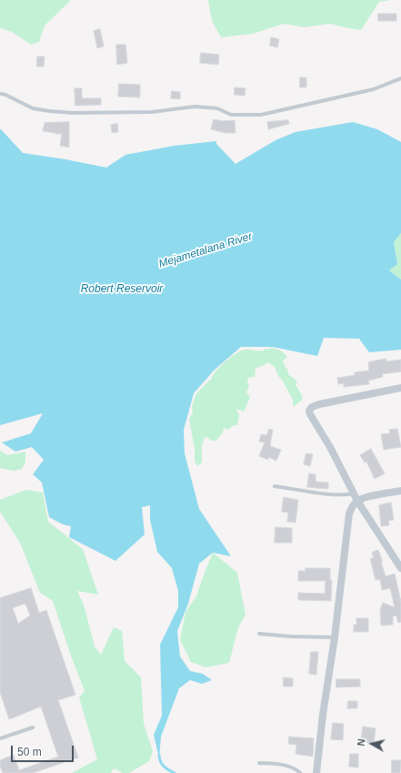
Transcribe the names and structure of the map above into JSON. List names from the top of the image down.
{
  "water": ["Mejametalana River", "Robert Reservoir"],
  "scale_bar": "50 m",
  "north": "left"
}
